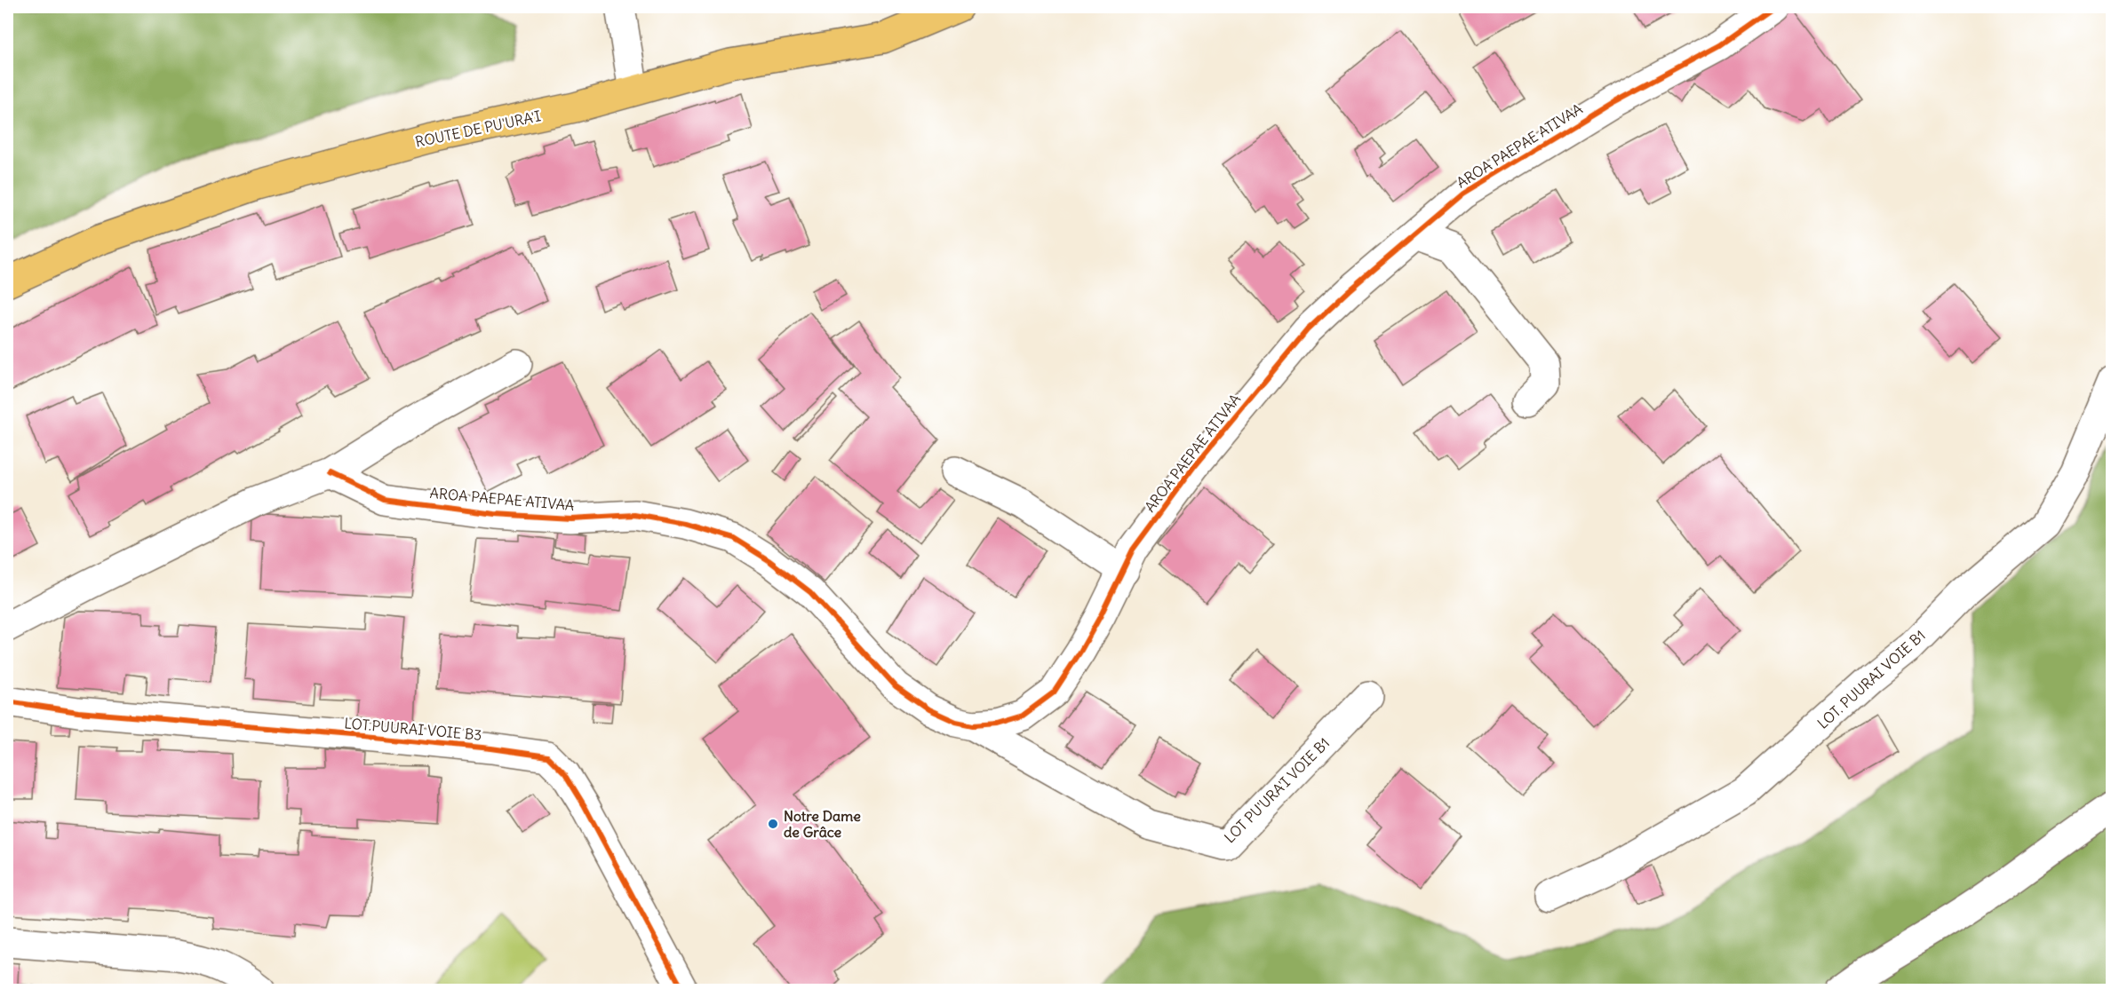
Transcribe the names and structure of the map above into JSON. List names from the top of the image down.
{
  "streets": {
    "main road": ["ROUTE DE PU'URA'I"],
    "street": [
      "AROA PAEPAE ATIVAA",
      "LOT. PUURAI VOIE B1",
      "LOT.PUURAI VOIE B3",
      "LOT PU'URA'I VOIE B1"
    ]
  },
  "crossings": [
    ["AROA PAEPAE ATIVAA", "LOT PU'URA'I VOIE B1"]
  ],
  "places": ["Notre Dame de Grâce"]
}
